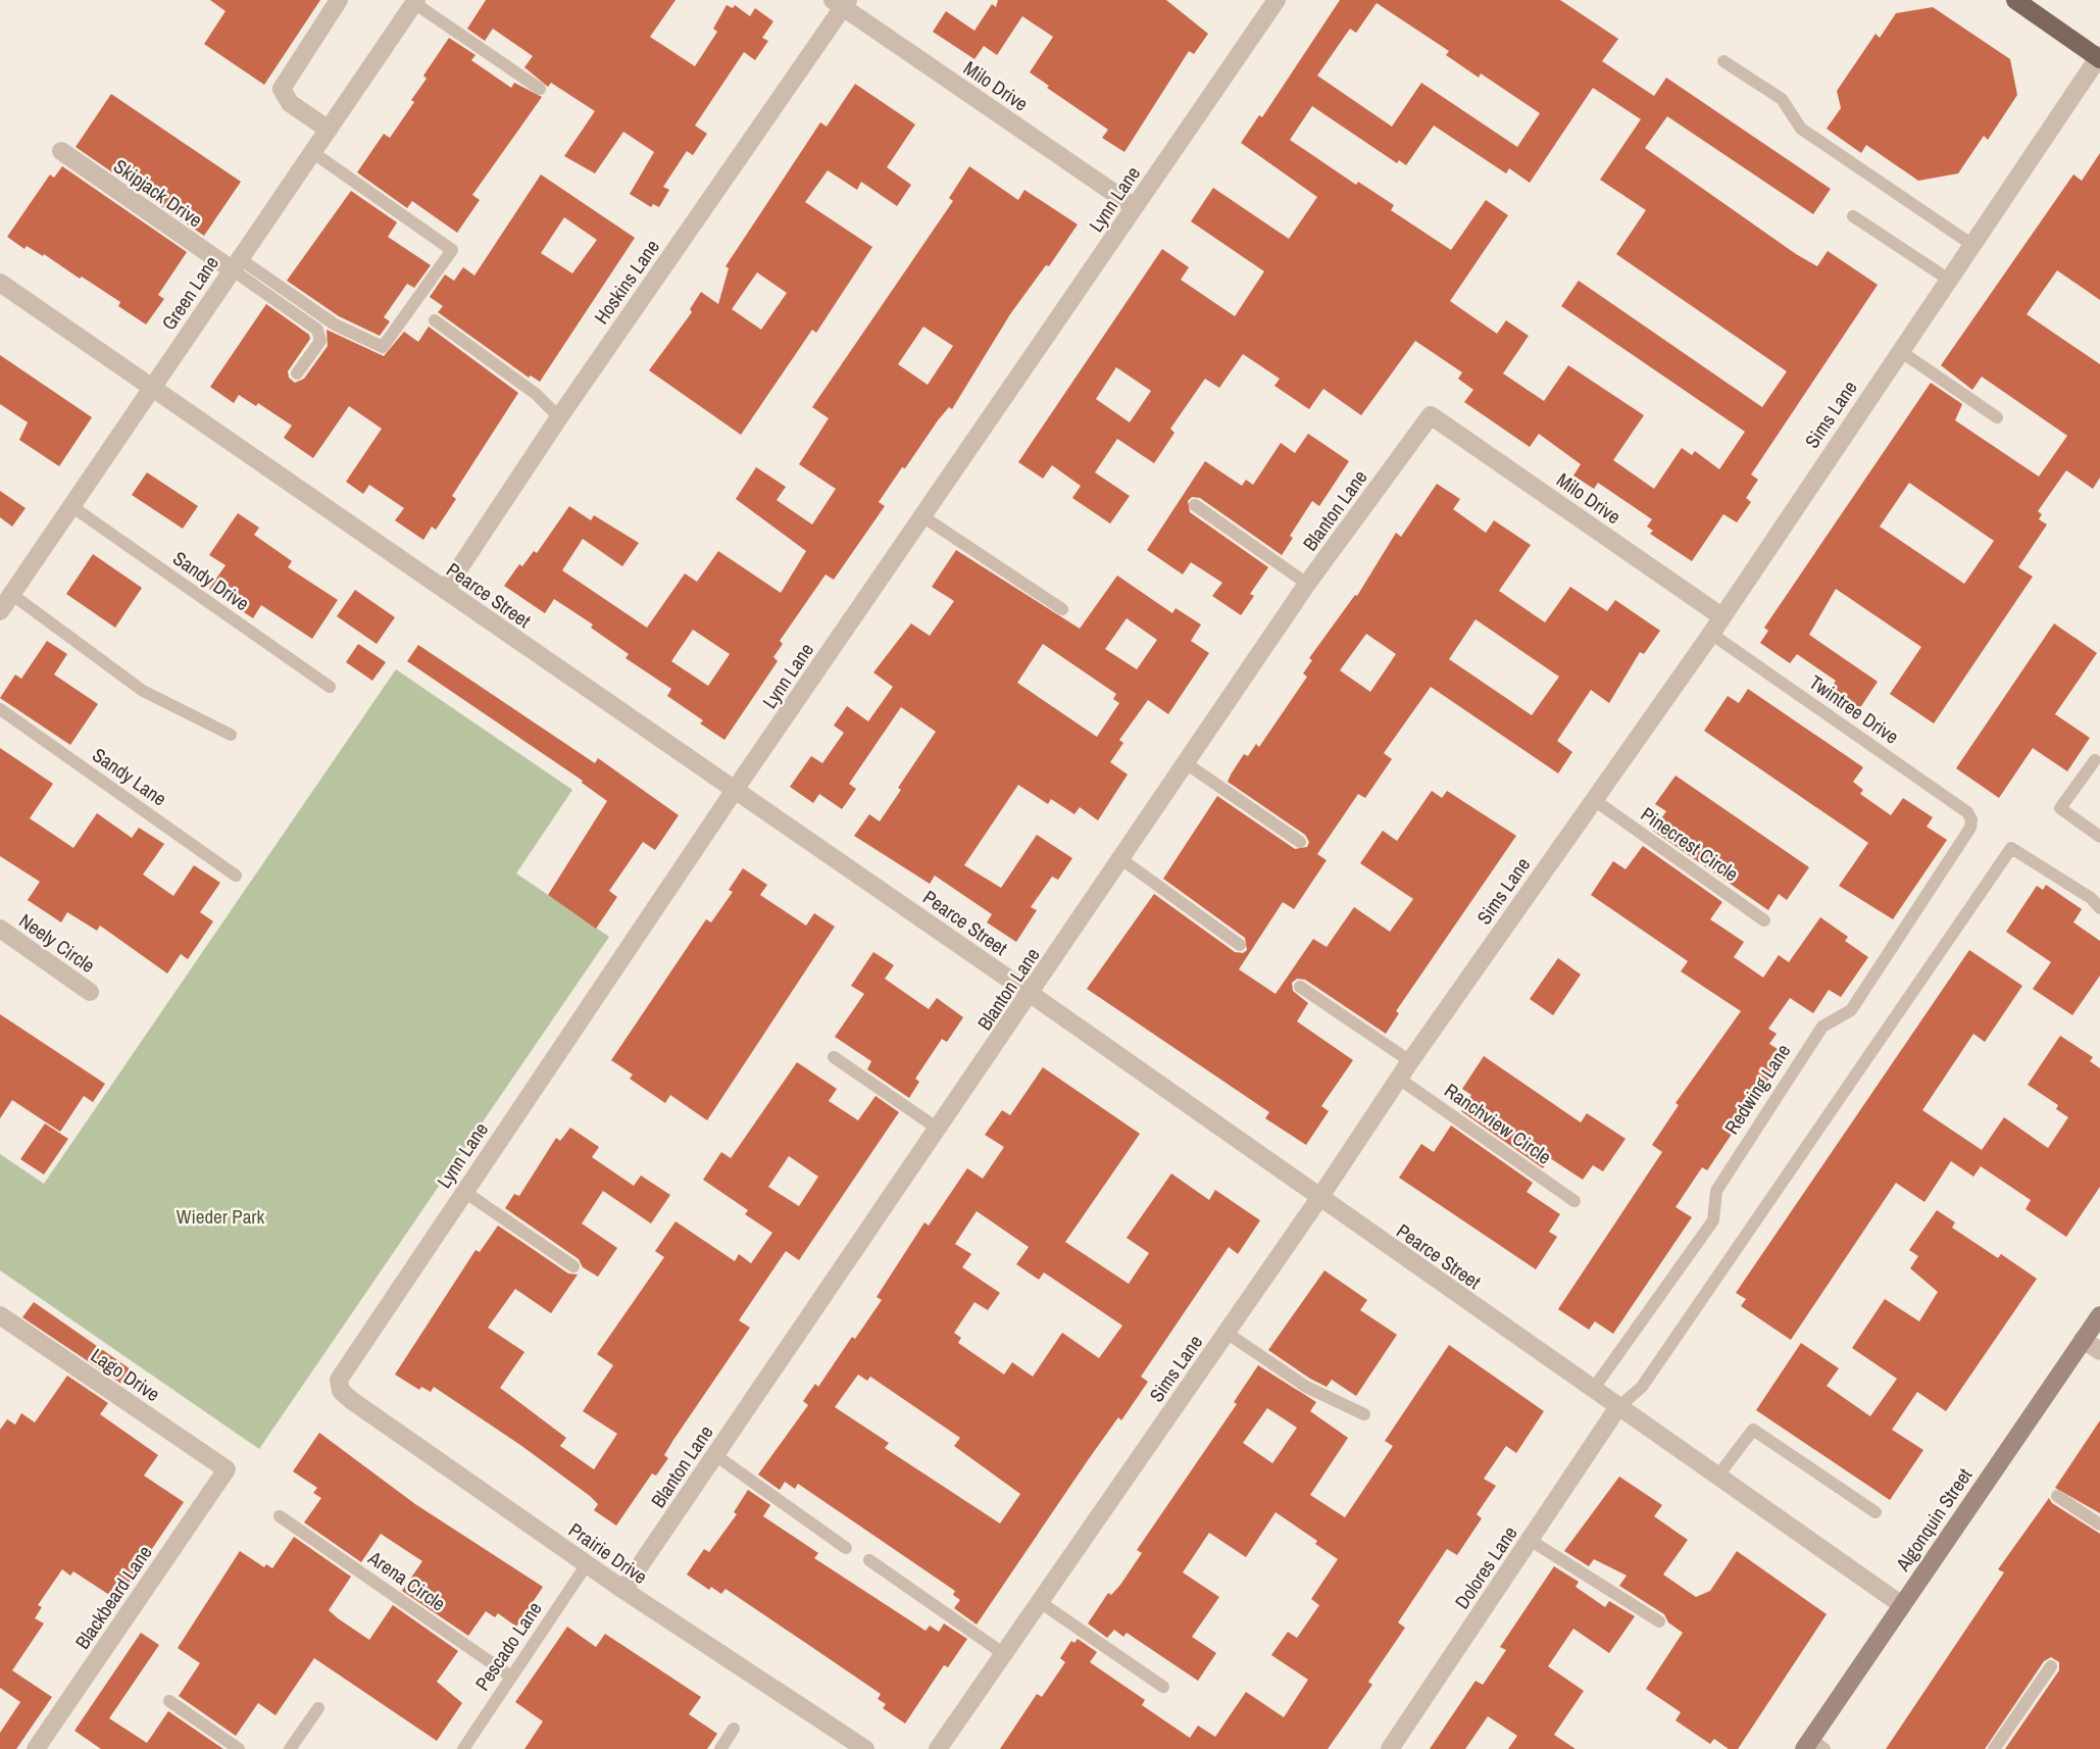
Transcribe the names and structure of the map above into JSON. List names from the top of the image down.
{
  "streets": {
    "main road": ["Algonquin Street"],
    "street": [
      "Milo Drive",
      "Skipjack Drive",
      "Lynn Lane",
      "Hoskins Lane",
      "Green Lane",
      "Sims Lane",
      "Blanton Lane",
      "Pearce Street",
      "Neely Circle",
      "Lago Drive",
      "Prairie Drive",
      "Dolores Lane",
      "Blackbeard Lane"
    ],
    "lane": [
      "Sandy Drive",
      "Twintree Drive",
      "Sandy Lane",
      "Pinecrest Circle",
      "Redwing Lane",
      "Ranchview Circle",
      "Arena Circle",
      "Pescado Lane"
    ]
  },
  "crossings": [
    ["Milo Drive", "Lynn Lane"],
    ["Milo Drive", "Hoskins Lane"],
    ["Milo Drive", "Sims Lane"],
    ["Milo Drive", "Blanton Lane"],
    ["Skipjack Drive", "Green Lane"],
    ["Lynn Lane", "Pearce Street"],
    ["Lynn Lane", "Prairie Drive"],
    ["Hoskins Lane", "Pearce Street"],
    ["Green Lane", "Sandy Drive"],
    ["Green Lane", "Pearce Street"],
    ["Sims Lane", "Pearce Street"],
    ["Sims Lane", "Twintree Drive"],
    ["Sims Lane", "Pinecrest Circle"],
    ["Sims Lane", "Ranchview Circle"],
    ["Blanton Lane", "Pearce Street"],
    ["Blanton Lane", "Prairie Drive"],
    ["Pearce Street", "Redwing Lane"],
    ["Pearce Street", "Algonquin Street"],
    ["Pearce Street", "Dolores Lane"],
    ["Twintree Drive", "Redwing Lane"],
    ["Lago Drive", "Blackbeard Lane"],
    ["Prairie Drive", "Pescado Lane"],
    ["Arena Circle", "Pescado Lane"]
  ],
  "parks": ["Wieder Park"]
}
